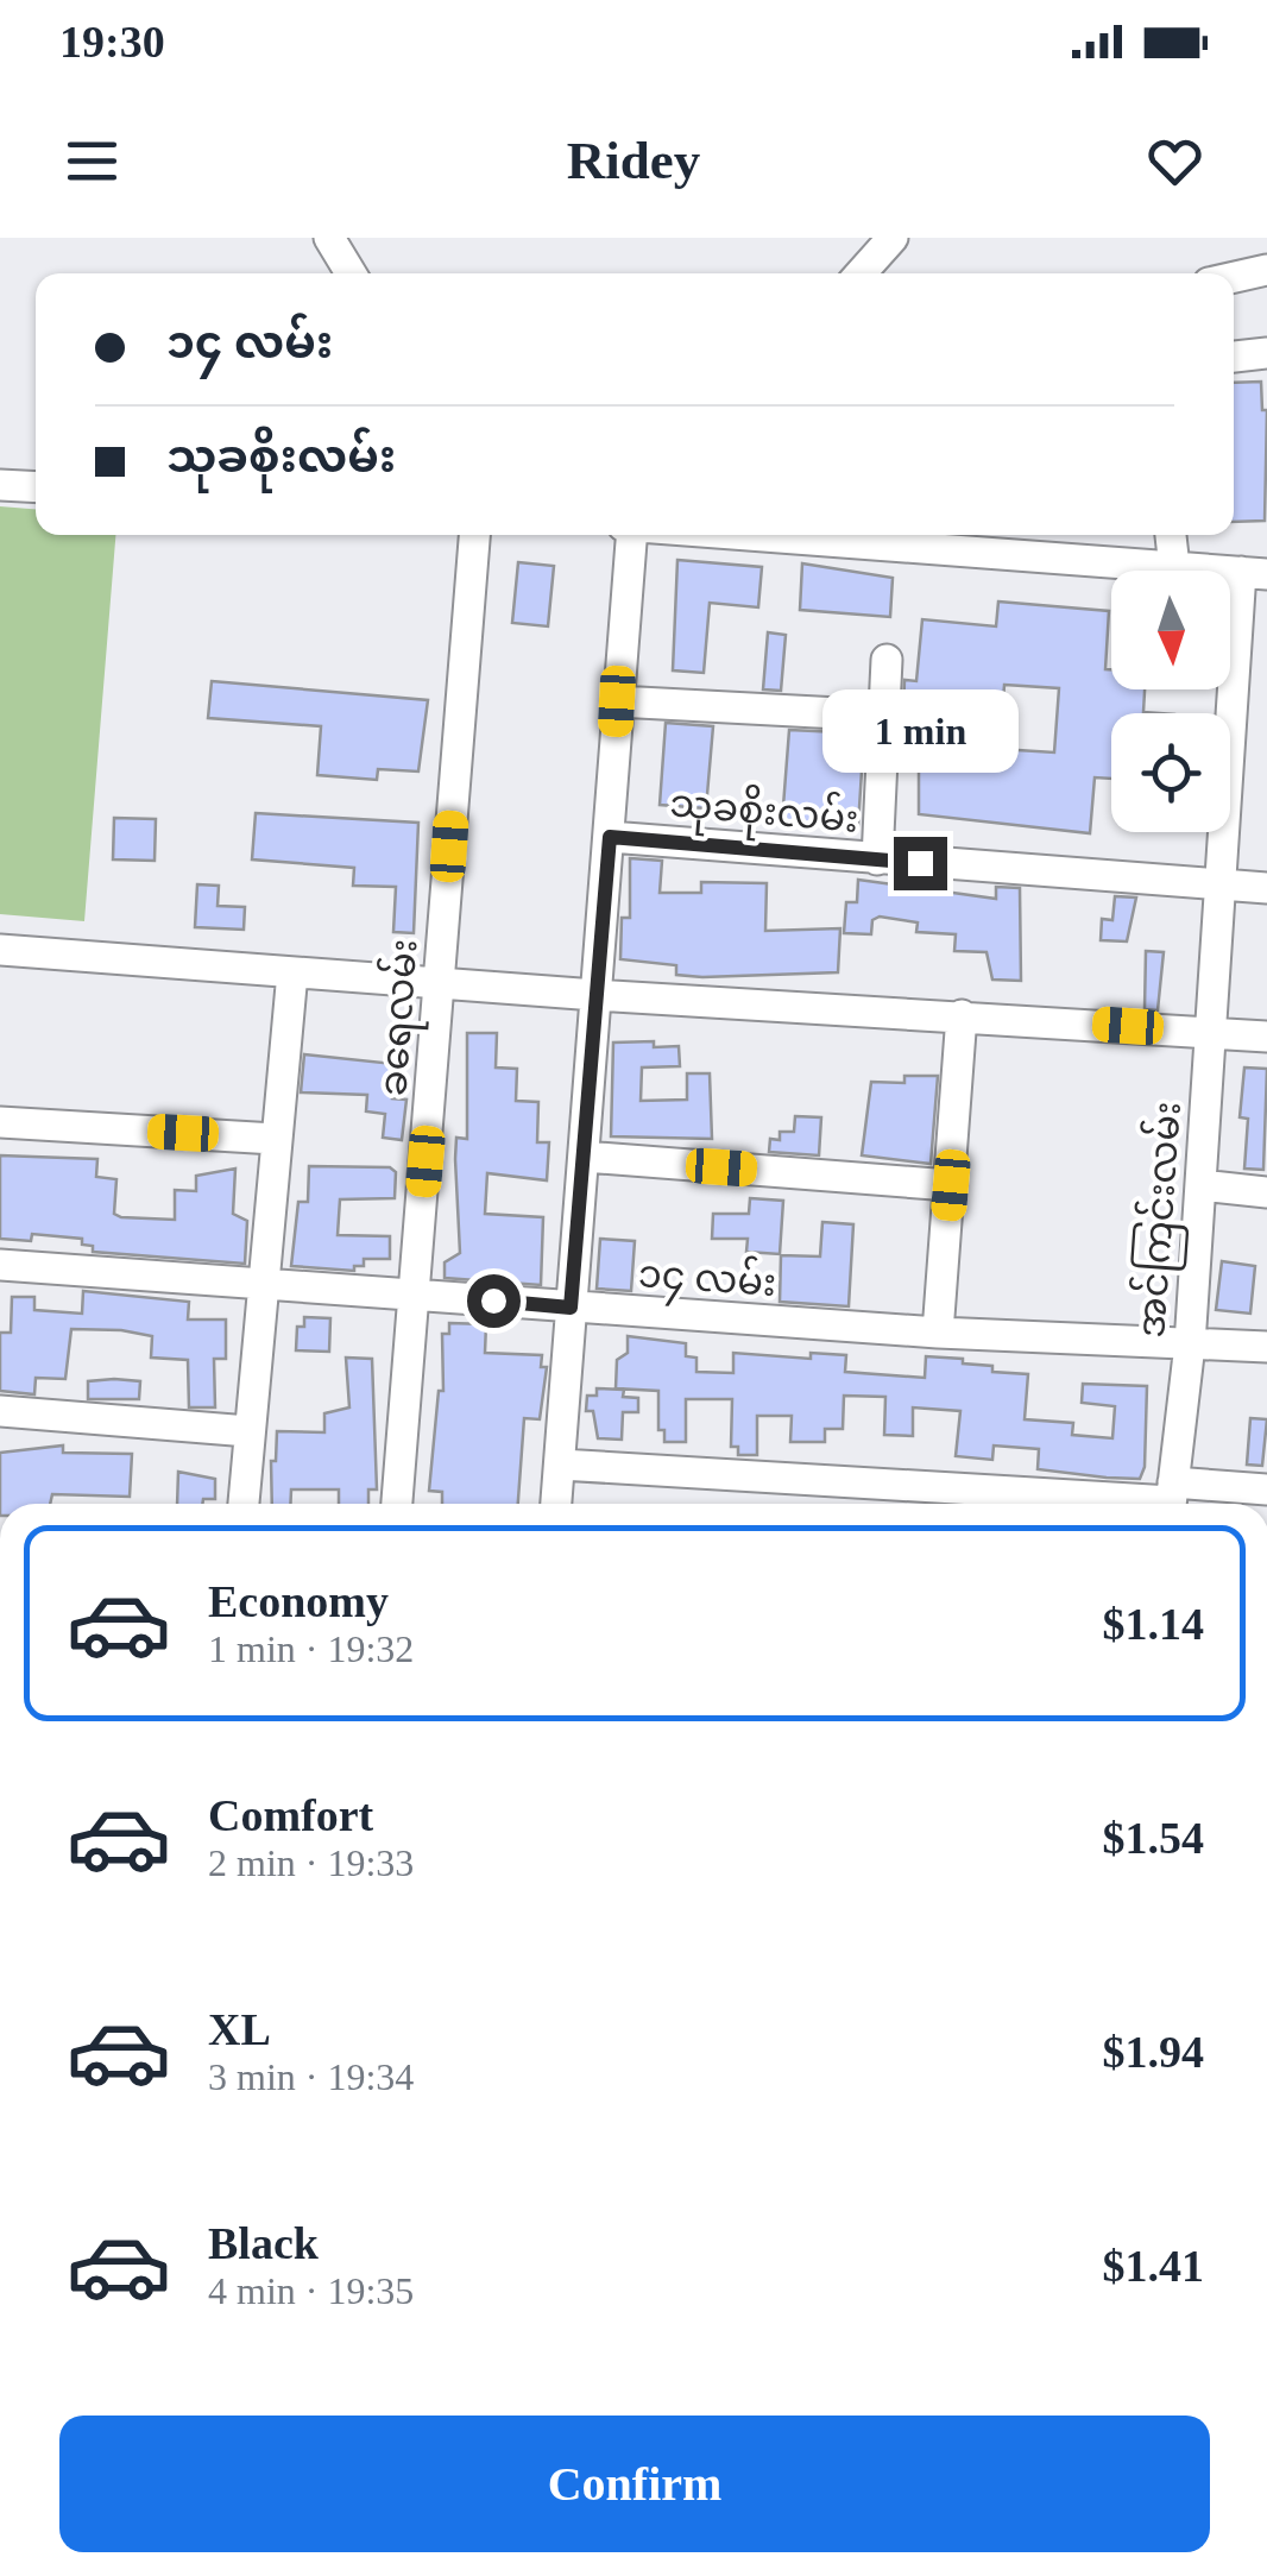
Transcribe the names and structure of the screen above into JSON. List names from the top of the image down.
{
  "streets": {
    "street": [
      "သုခစိုးလမ်း",
      "ခရေလမ်း",
      "အင်ကြင်းလမ်း",
      "၁၄ လမ်း"
    ]
  },
  "crossings": [
    ["သုခစိုးလမ်း", "အင်ကြင်းလမ်း"],
    ["ခရေလမ်း", "၁၄ လမ်း"],
    ["အင်ကြင်းလမ်း", "၁၄ လမ်း"]
  ],
  "north": "bottom",
  "page": {
    "status": "19:30",
    "header": "Ridey",
    "banner": ["၁၄ လမ်း", "သုခစိုးလမ်း"],
    "bubble": "1 min",
    "list": [
      {
        "name": "Economy",
        "note": "1 min · 19:32",
        "value": "$1.14"
      },
      {
        "name": "Comfort",
        "note": "2 min · 19:33",
        "value": "$1.54"
      },
      {
        "name": "XL",
        "note": "3 min · 19:34",
        "value": "$1.94"
      },
      {
        "name": "Black",
        "note": "4 min · 19:35",
        "value": "$1.41"
      }
    ],
    "buttons": "Confirm"
  }
}
